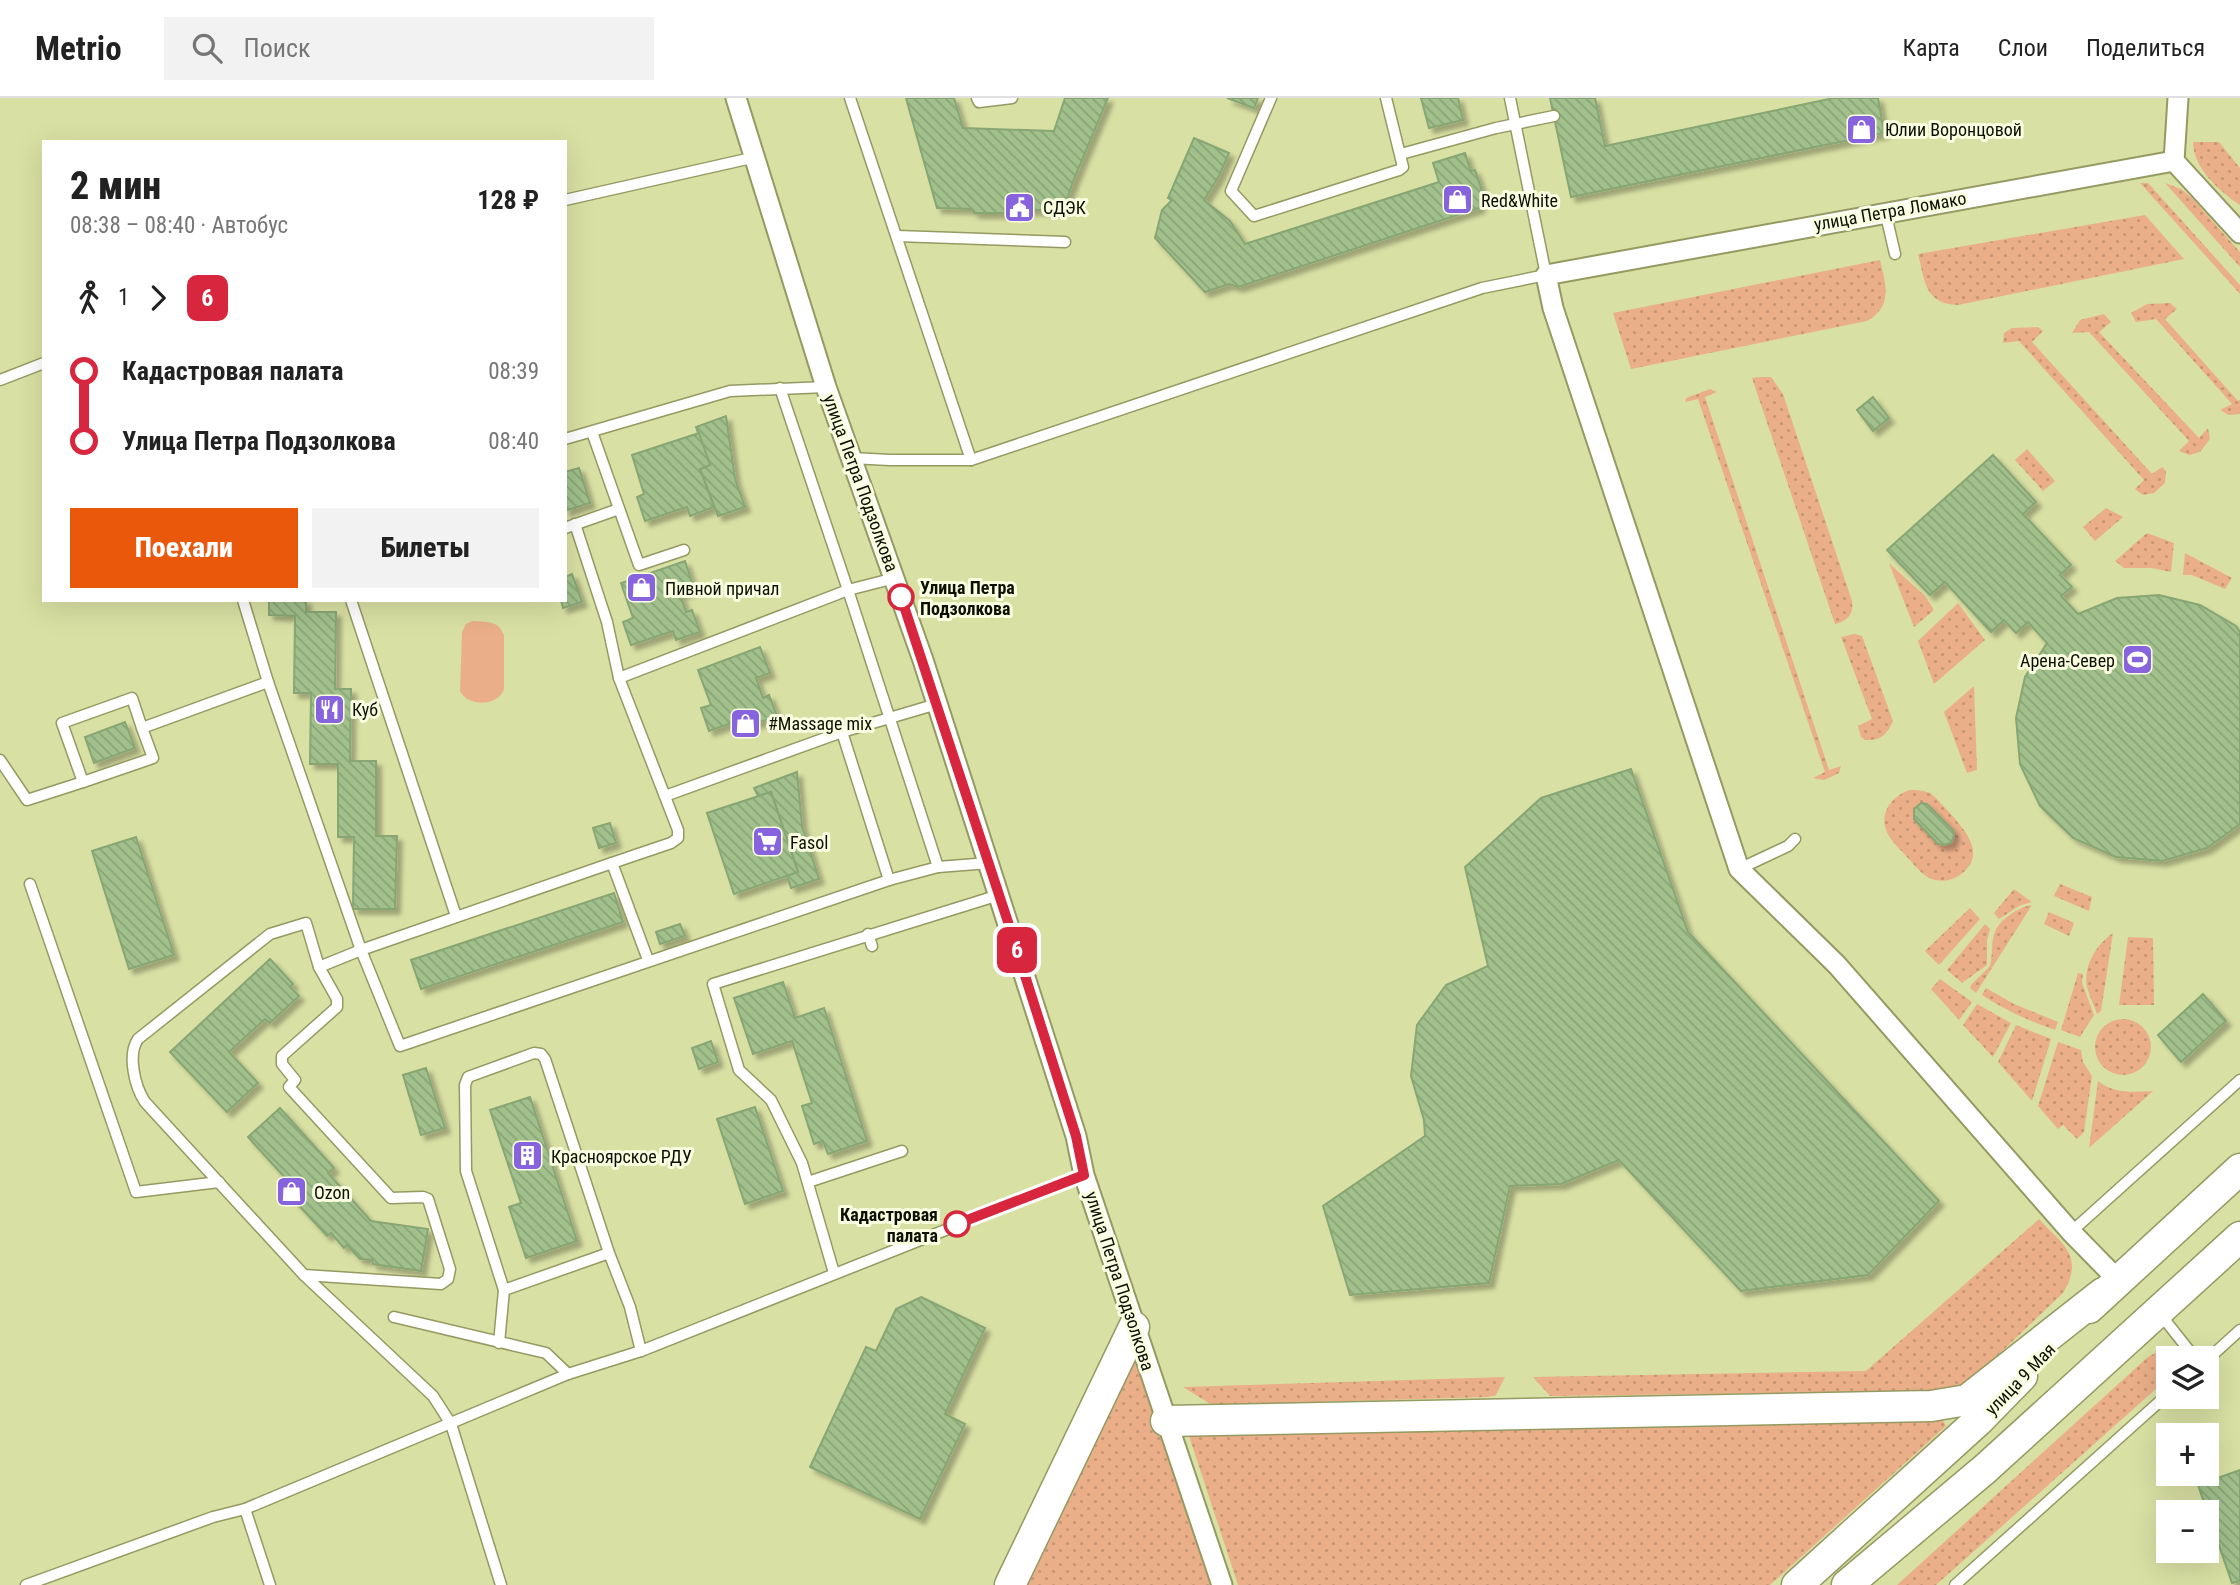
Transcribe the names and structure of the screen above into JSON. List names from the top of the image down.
{
  "streets": {
    "main road": ["улица 9 Мая"],
    "street": ["улица Петра Ломако", "улица Петра Подзолкова"]
  },
  "places": {
    "shop": [
      "Юлии Воронцовой",
      "Red&White",
      "Пивной причал",
      "#Massage mix",
      "Ozon"
    ],
    "public building": ["СДЭК"],
    "other": ["Улица Петра Подзолкова", "Кадастровая палата"],
    "sports": ["Арена-Север"],
    "restaurant": ["Куб"],
    "supermarket": ["Fasol"],
    "building": ["Красноярское РДУ"]
  },
  "lines": ["bus line 6"],
  "page": {
    "header": "Metrio",
    "search": "Поиск",
    "nav": ["Карта", "Слои", "Поделиться"],
    "on_map": "6",
    "heading": ["2 мин", "08:38 – 08:40 · Автобус", "128 ₽"],
    "legs": ["1", "6"],
    "list": [
      {
        "name": "Кадастровая палата",
        "value": "08:39"
      },
      {
        "name": "Улица Петра Подзолкова",
        "value": "08:40"
      }
    ],
    "buttons": ["Поехали", "Билеты"],
    "map_buttons": ["+", "−"]
  }
}
